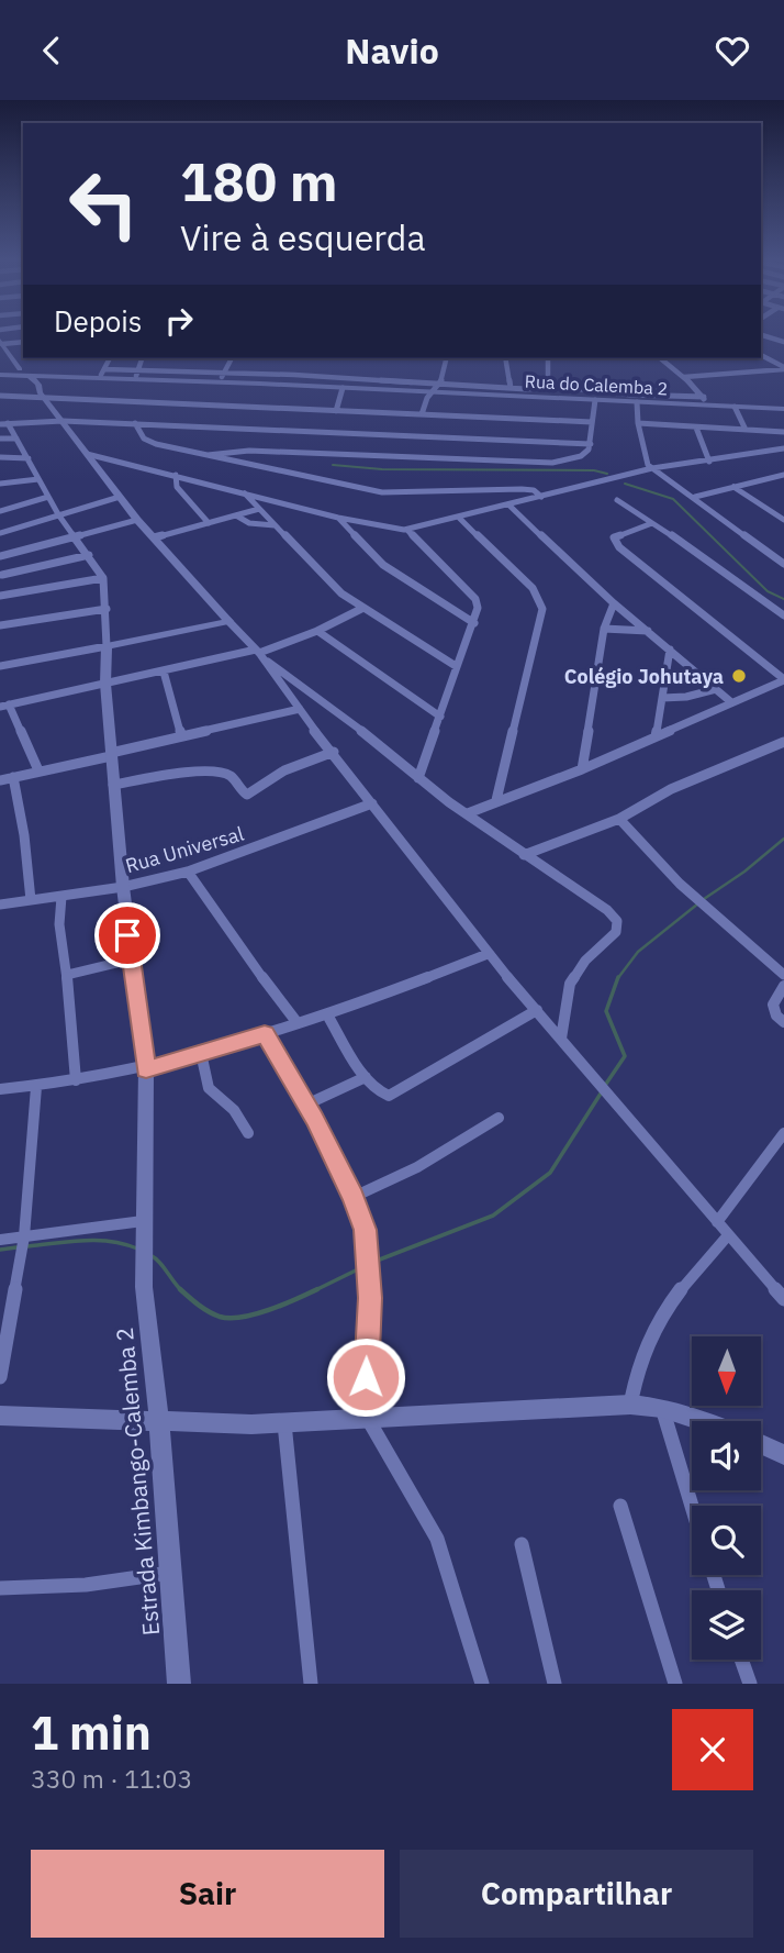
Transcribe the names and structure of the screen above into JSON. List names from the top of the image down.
{
  "streets": {
    "main road": ["Rua do Calemba 2", "Estrada Kimbango-Calemba 2"],
    "street": ["Rua Universal"]
  },
  "places": ["Colégio Johutaya"],
  "north": "bottom",
  "page": {
    "header": "Navio",
    "turn": ["180 m", "Vire à esquerda"],
    "then": "Depois",
    "heading": ["1 min", "330 m · 11:03"],
    "buttons": ["Sair", "Compartilhar"]
  }
}
